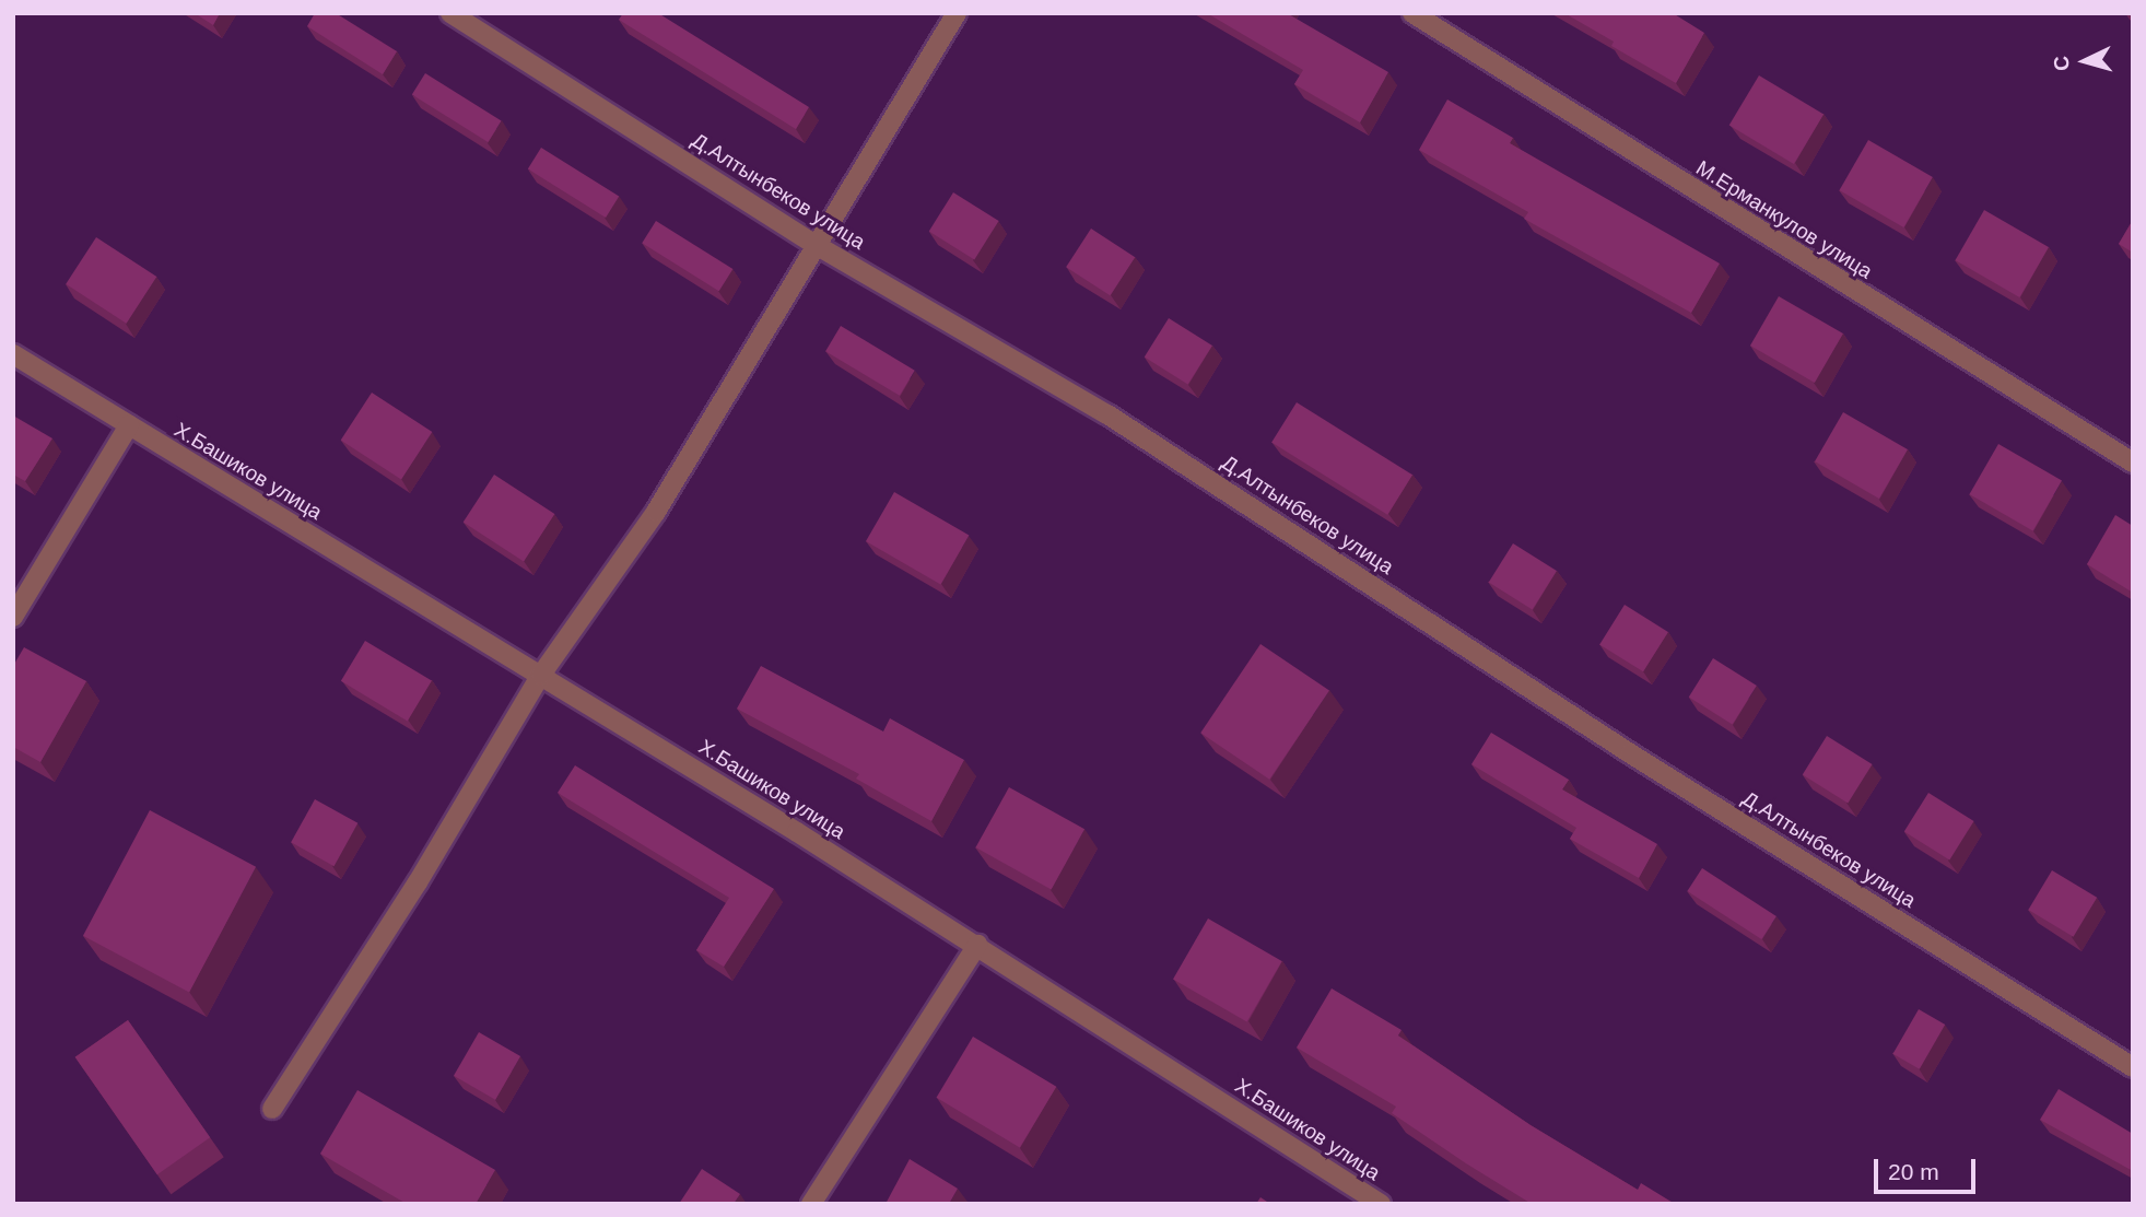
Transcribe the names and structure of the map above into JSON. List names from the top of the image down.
{
  "streets": {
    "street": ["Д.Алтынбеков улица", "М.Ерманкулов улица", "Х.Башиков улица"]
  },
  "scale_bar": "20 m",
  "north": "left"
}
